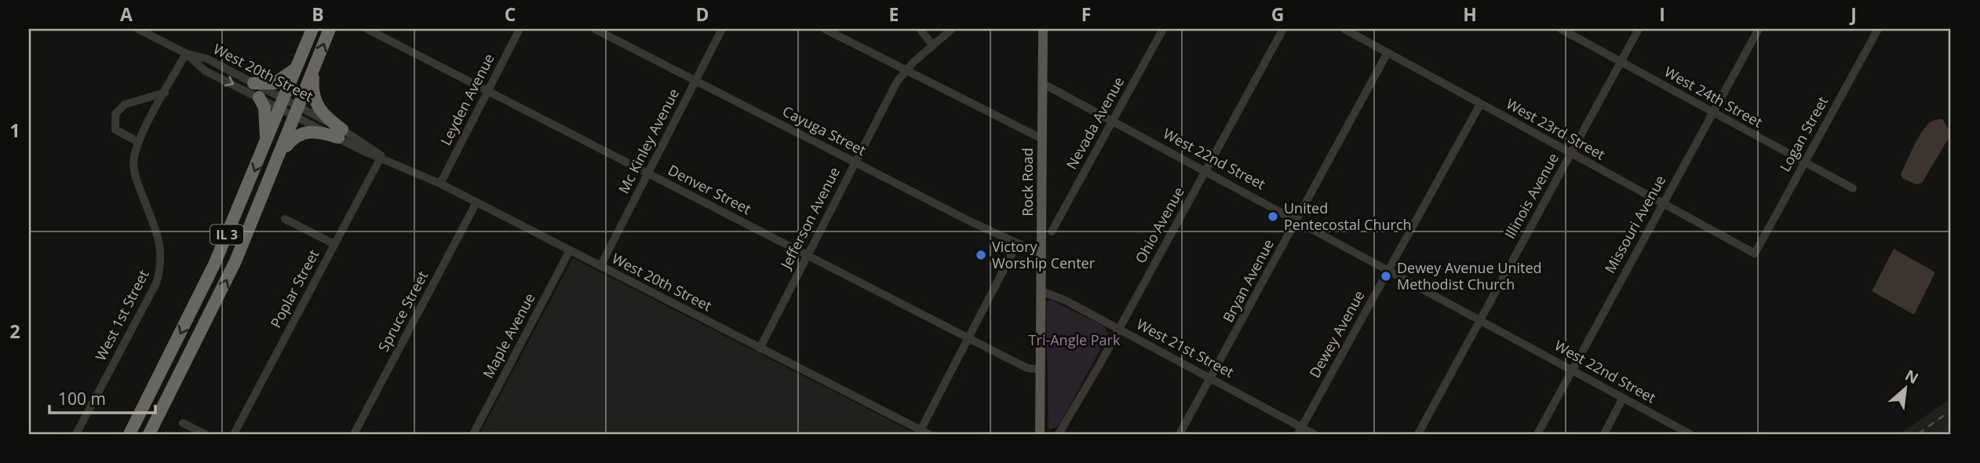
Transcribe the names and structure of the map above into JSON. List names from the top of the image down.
{
  "streets": {
    "highway": ["IL 3"],
    "main road": ["Rock Road"],
    "street": [
      "West 20th Street",
      "West 24th Street",
      "Leyden Avenue",
      "Nevada Avenue",
      "West 23rd Street",
      "Cayuga Street",
      "Logan Street",
      "Mc Kinley Avenue",
      "West 22nd Street",
      "Denver Street",
      "Illinois Avenue",
      "Jefferson Avenue",
      "Missouri Avenue",
      "Ohio Avenue",
      "Bryan Avenue",
      "Poplar Street",
      "Spruce Street",
      "West 1st Street",
      "Dewey Avenue",
      "Maple Avenue",
      "West 21st Street"
    ]
  },
  "crossings": [
    ["West 20th Street", "Leyden Avenue"],
    ["West 20th Street", "Mc Kinley Avenue"],
    ["West 20th Street", "Jefferson Avenue"],
    ["West 20th Street", "IL 3"],
    ["West 20th Street", "Poplar Street"],
    ["West 20th Street", "Spruce Street"],
    ["West 20th Street", "West 1st Street"],
    ["West 20th Street", "Maple Avenue"],
    ["West 24th Street", "Logan Street"],
    ["West 24th Street", "Illinois Avenue"],
    ["West 24th Street", "Missouri Avenue"],
    ["Leyden Avenue", "Denver Street"],
    ["Nevada Avenue", "West 22nd Street"],
    ["West 23rd Street", "Logan Street"],
    ["West 23rd Street", "Illinois Avenue"],
    ["West 23rd Street", "Missouri Avenue"],
    ["West 23rd Street", "Bryan Avenue"],
    ["West 23rd Street", "Dewey Avenue"],
    ["Cayuga Street", "Mc Kinley Avenue"],
    ["Cayuga Street", "Rock Road"],
    ["Cayuga Street", "Jefferson Avenue"],
    ["Mc Kinley Avenue", "Denver Street"],
    ["West 22nd Street", "Rock Road"],
    ["West 22nd Street", "Illinois Avenue"],
    ["West 22nd Street", "Missouri Avenue"],
    ["West 22nd Street", "Ohio Avenue"],
    ["West 22nd Street", "Bryan Avenue"],
    ["West 22nd Street", "Dewey Avenue"],
    ["Rock Road", "Denver Street"],
    ["Rock Road", "West 21st Street"],
    ["Denver Street", "Jefferson Avenue"],
    ["Ohio Avenue", "West 21st Street"],
    ["Bryan Avenue", "West 21st Street"],
    ["Dewey Avenue", "West 21st Street"]
  ],
  "parks": ["Tri-Angle Park"],
  "places": ["United Pentecostal Church", "Victory Worship Center", "Dewey Avenue United Methodist Church"],
  "scale_bar": "100 m",
  "north": "top right",
  "grid": {
    "columns": [
      "A",
      "B",
      "C",
      "D",
      "E",
      "F",
      "G",
      "H",
      "I",
      "J"
    ],
    "rows": ["1", "2"]
  }
}
